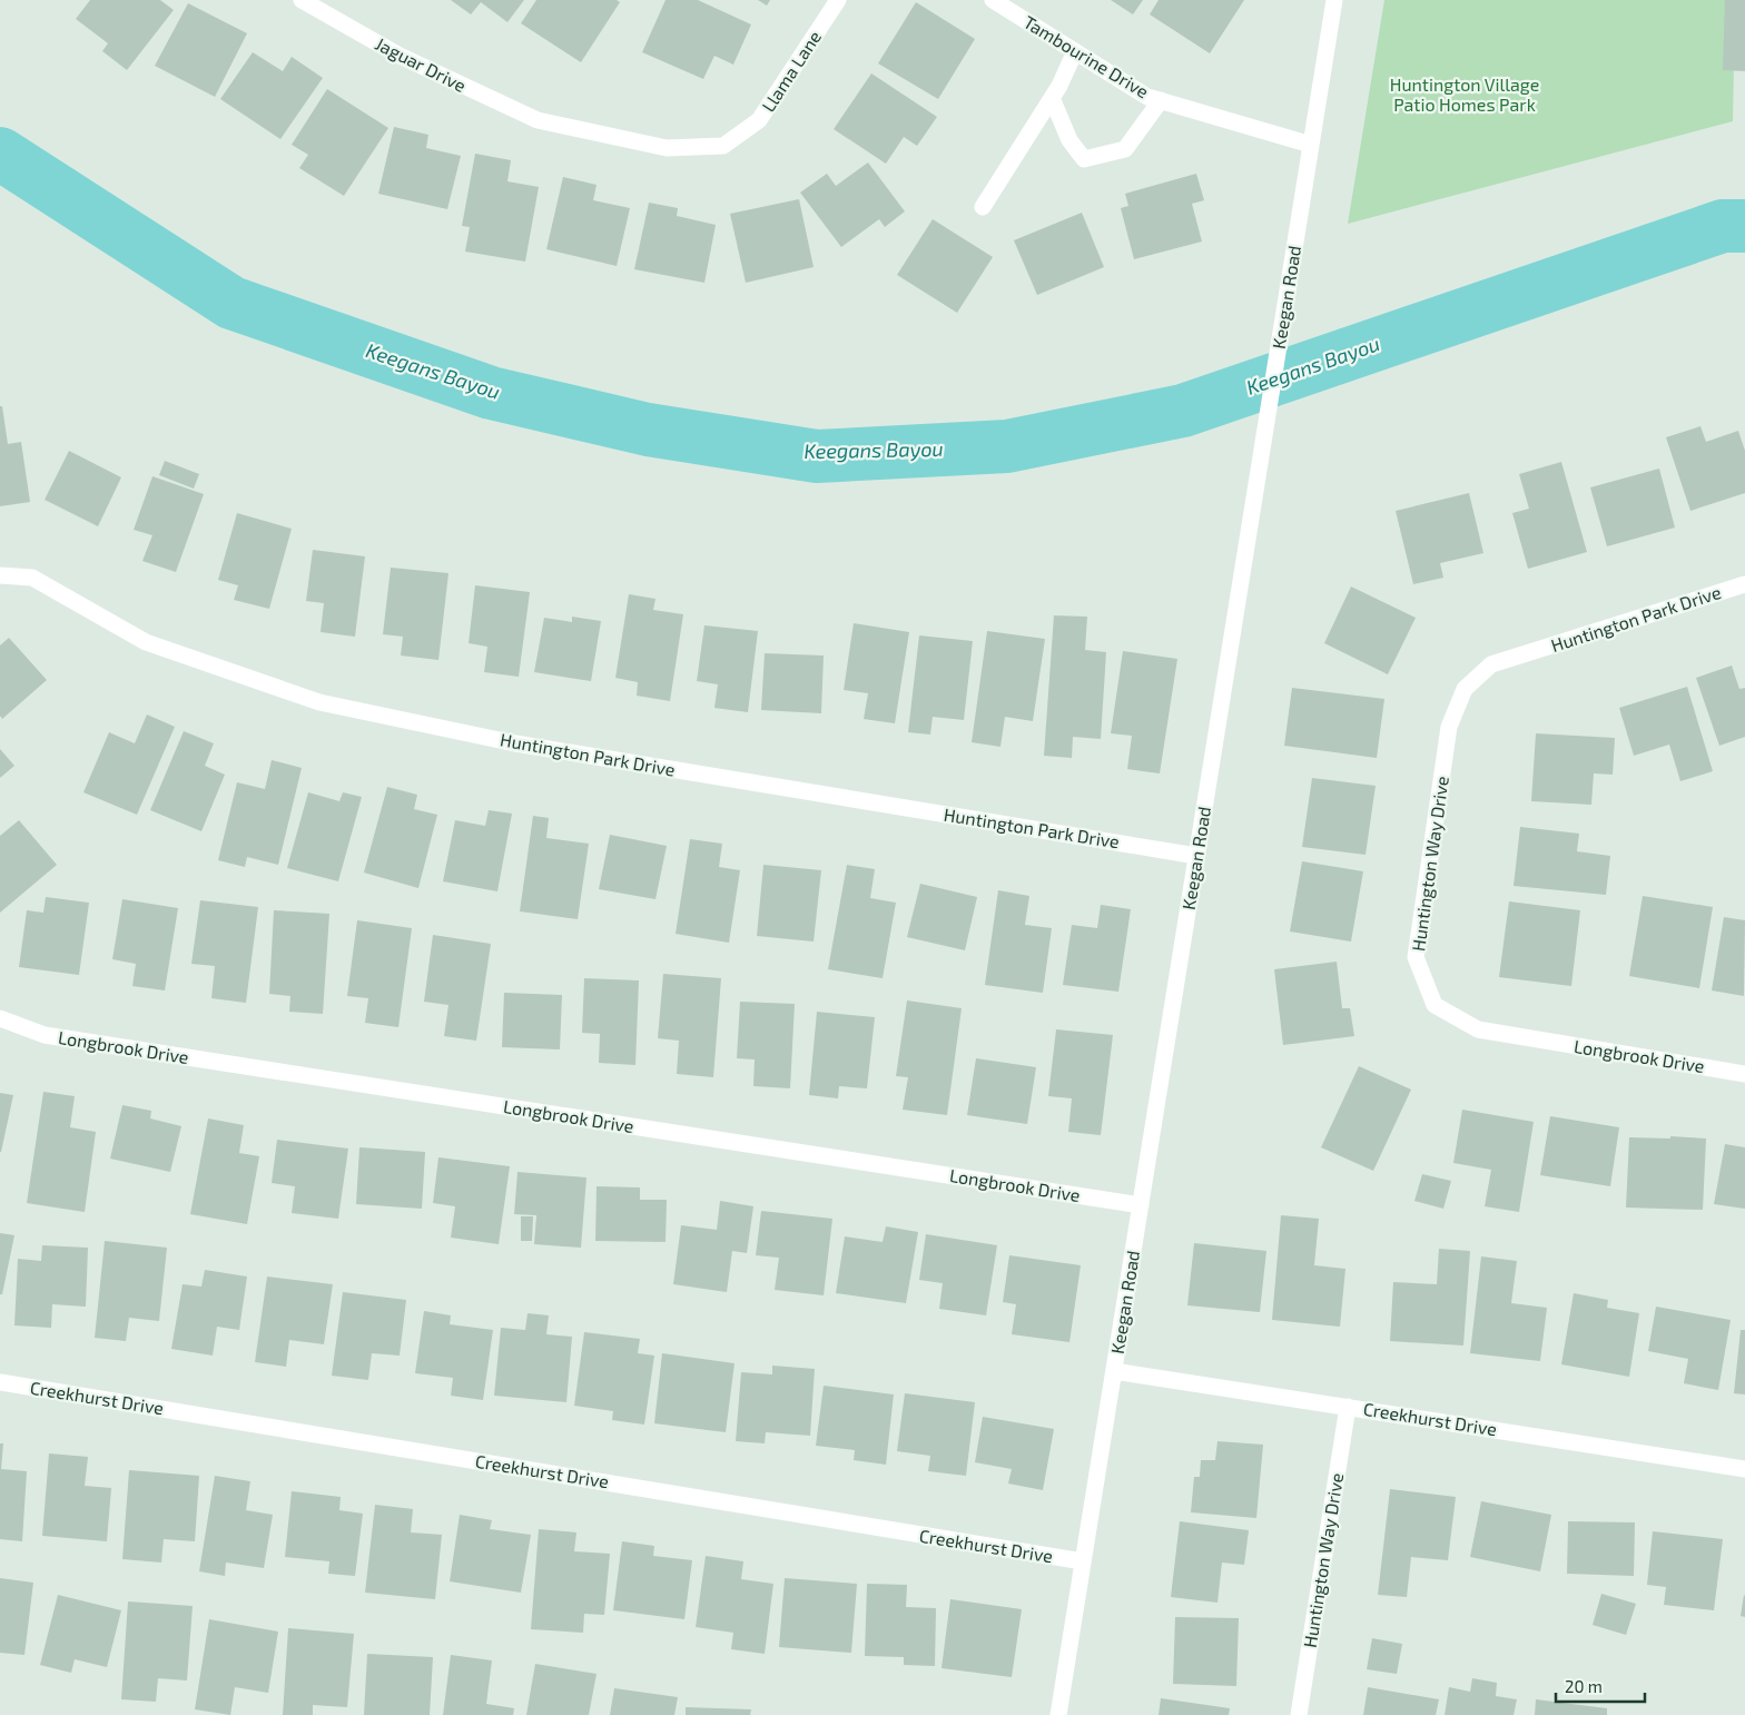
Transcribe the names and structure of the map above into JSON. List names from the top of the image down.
{
  "streets": {
    "street": [
      "Tambourine Drive",
      "Jaguar Drive",
      "Llama Lane",
      "Keegan Road",
      "Huntington Park Drive",
      "Huntington Way Drive",
      "Longbrook Drive",
      "Creekhurst Drive"
    ]
  },
  "crossings": [
    ["Tambourine Drive", "Keegan Road"],
    ["Jaguar Drive", "Llama Lane"],
    ["Keegan Road", "Huntington Park Drive"],
    ["Keegan Road", "Longbrook Drive"],
    ["Keegan Road", "Creekhurst Drive"],
    ["Huntington Park Drive", "Huntington Way Drive"],
    ["Huntington Way Drive", "Longbrook Drive"],
    ["Huntington Way Drive", "Creekhurst Drive"]
  ],
  "water": ["Keegans Bayou"],
  "parks": ["Huntington Village Patio Homes Park"],
  "scale_bar": "20 m"
}
